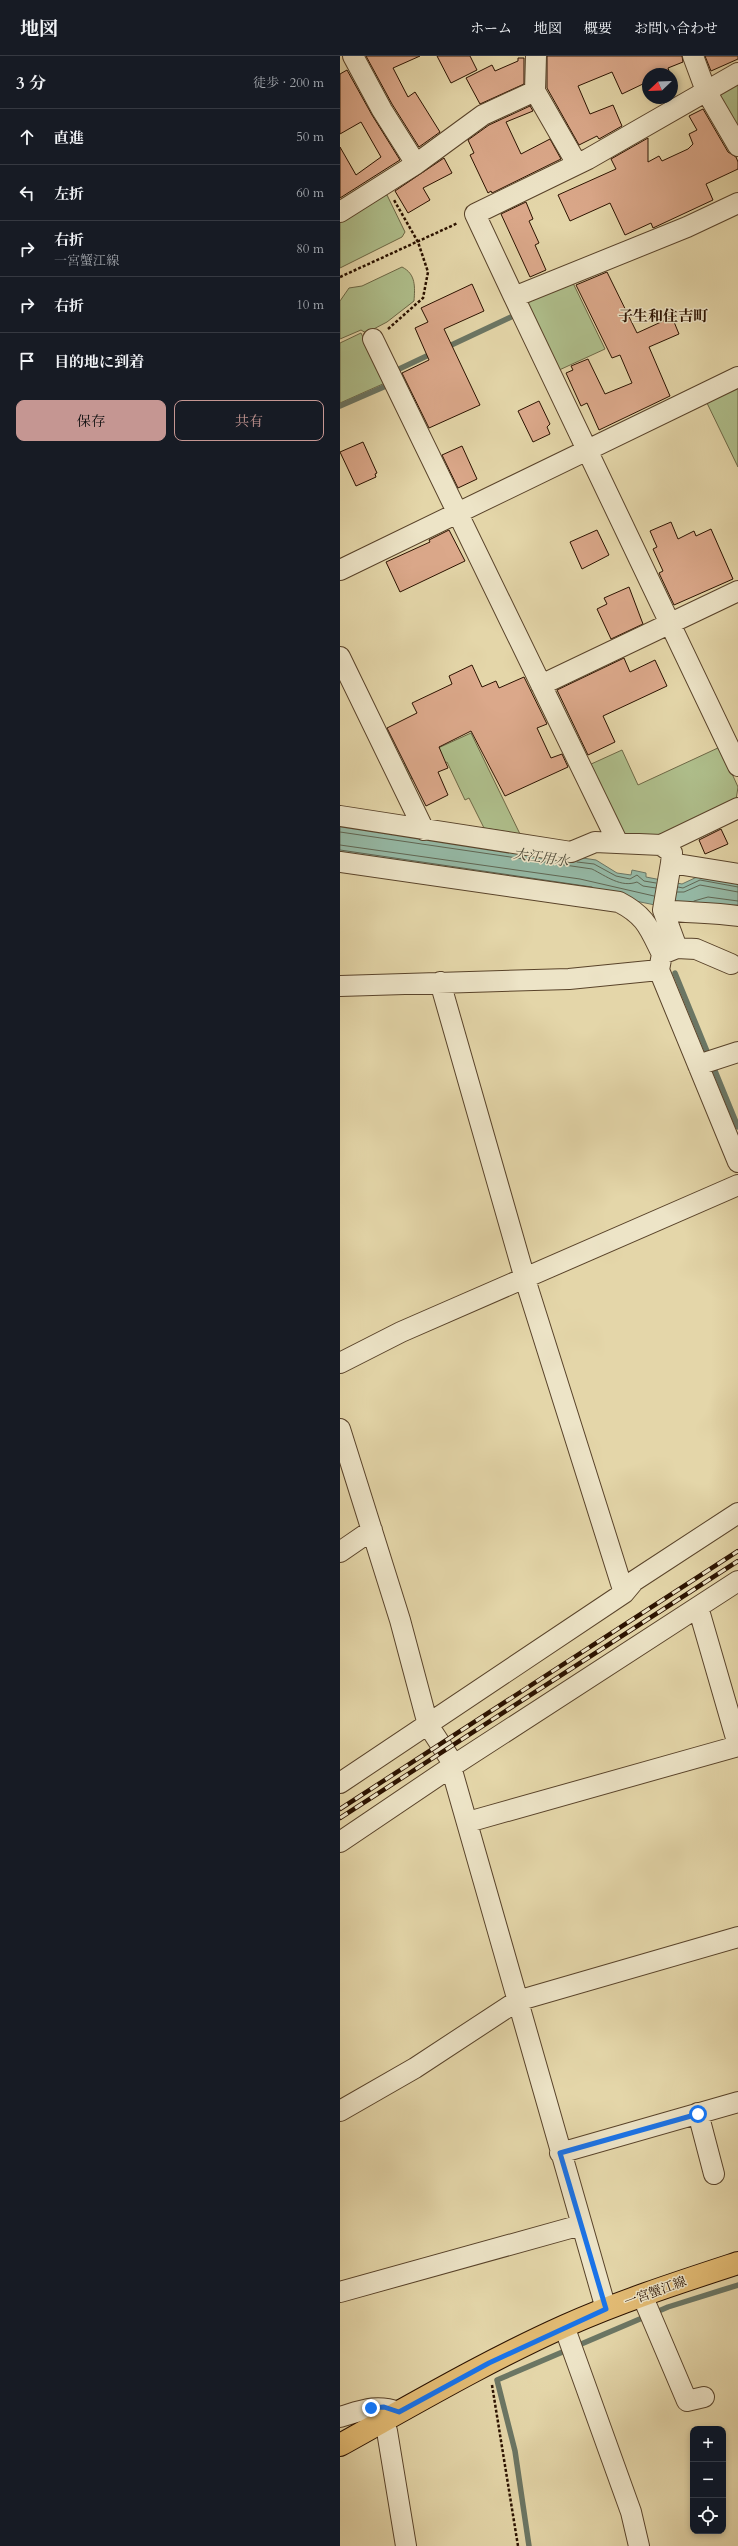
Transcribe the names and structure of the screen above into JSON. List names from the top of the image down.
{
  "streets": {
    "main road": ["一宮蟹江線"]
  },
  "districts": ["子生和住吉町"],
  "water": ["大江用水"],
  "north": "bottom left",
  "page": {
    "header": "地図",
    "nav": [
      "ホーム",
      "地図",
      "概要",
      "お問い合わせ"
    ],
    "heading": ["3 分", "徒歩 · 200 m"],
    "list": [
      ["直進", "50 m"],
      ["左折", "60 m"],
      ["右折", "一宮蟹江線", "80 m"],
      ["右折", "10 m"],
      "目的地に到着"
    ],
    "buttons": ["保存", "共有"],
    "map_buttons": ["+", "−"]
  }
}
